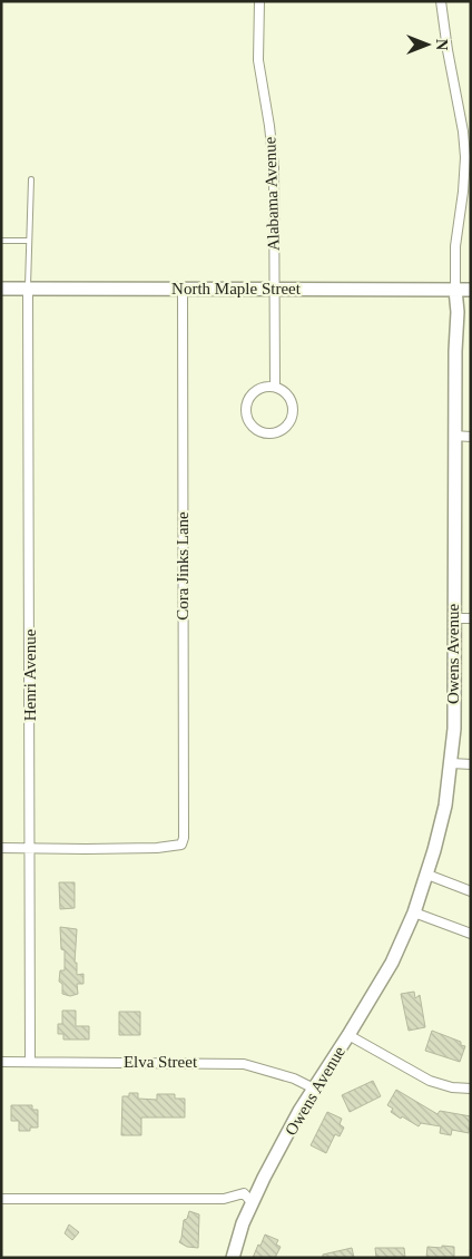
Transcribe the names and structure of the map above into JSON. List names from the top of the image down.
{
  "streets": {
    "street": [
      "Alabama Avenue",
      "North Maple Street",
      "Cora Jinks Lane",
      "Owens Avenue",
      "Henri Avenue",
      "Elva Street"
    ]
  },
  "crossings": [
    ["Alabama Avenue", "North Maple Street"],
    ["North Maple Street", "Cora Jinks Lane"],
    ["North Maple Street", "Owens Avenue"],
    ["North Maple Street", "Henri Avenue"],
    ["Cora Jinks Lane", "Henri Avenue"],
    ["Owens Avenue", "Elva Street"],
    ["Henri Avenue", "Elva Street"]
  ],
  "north": "right"
}
